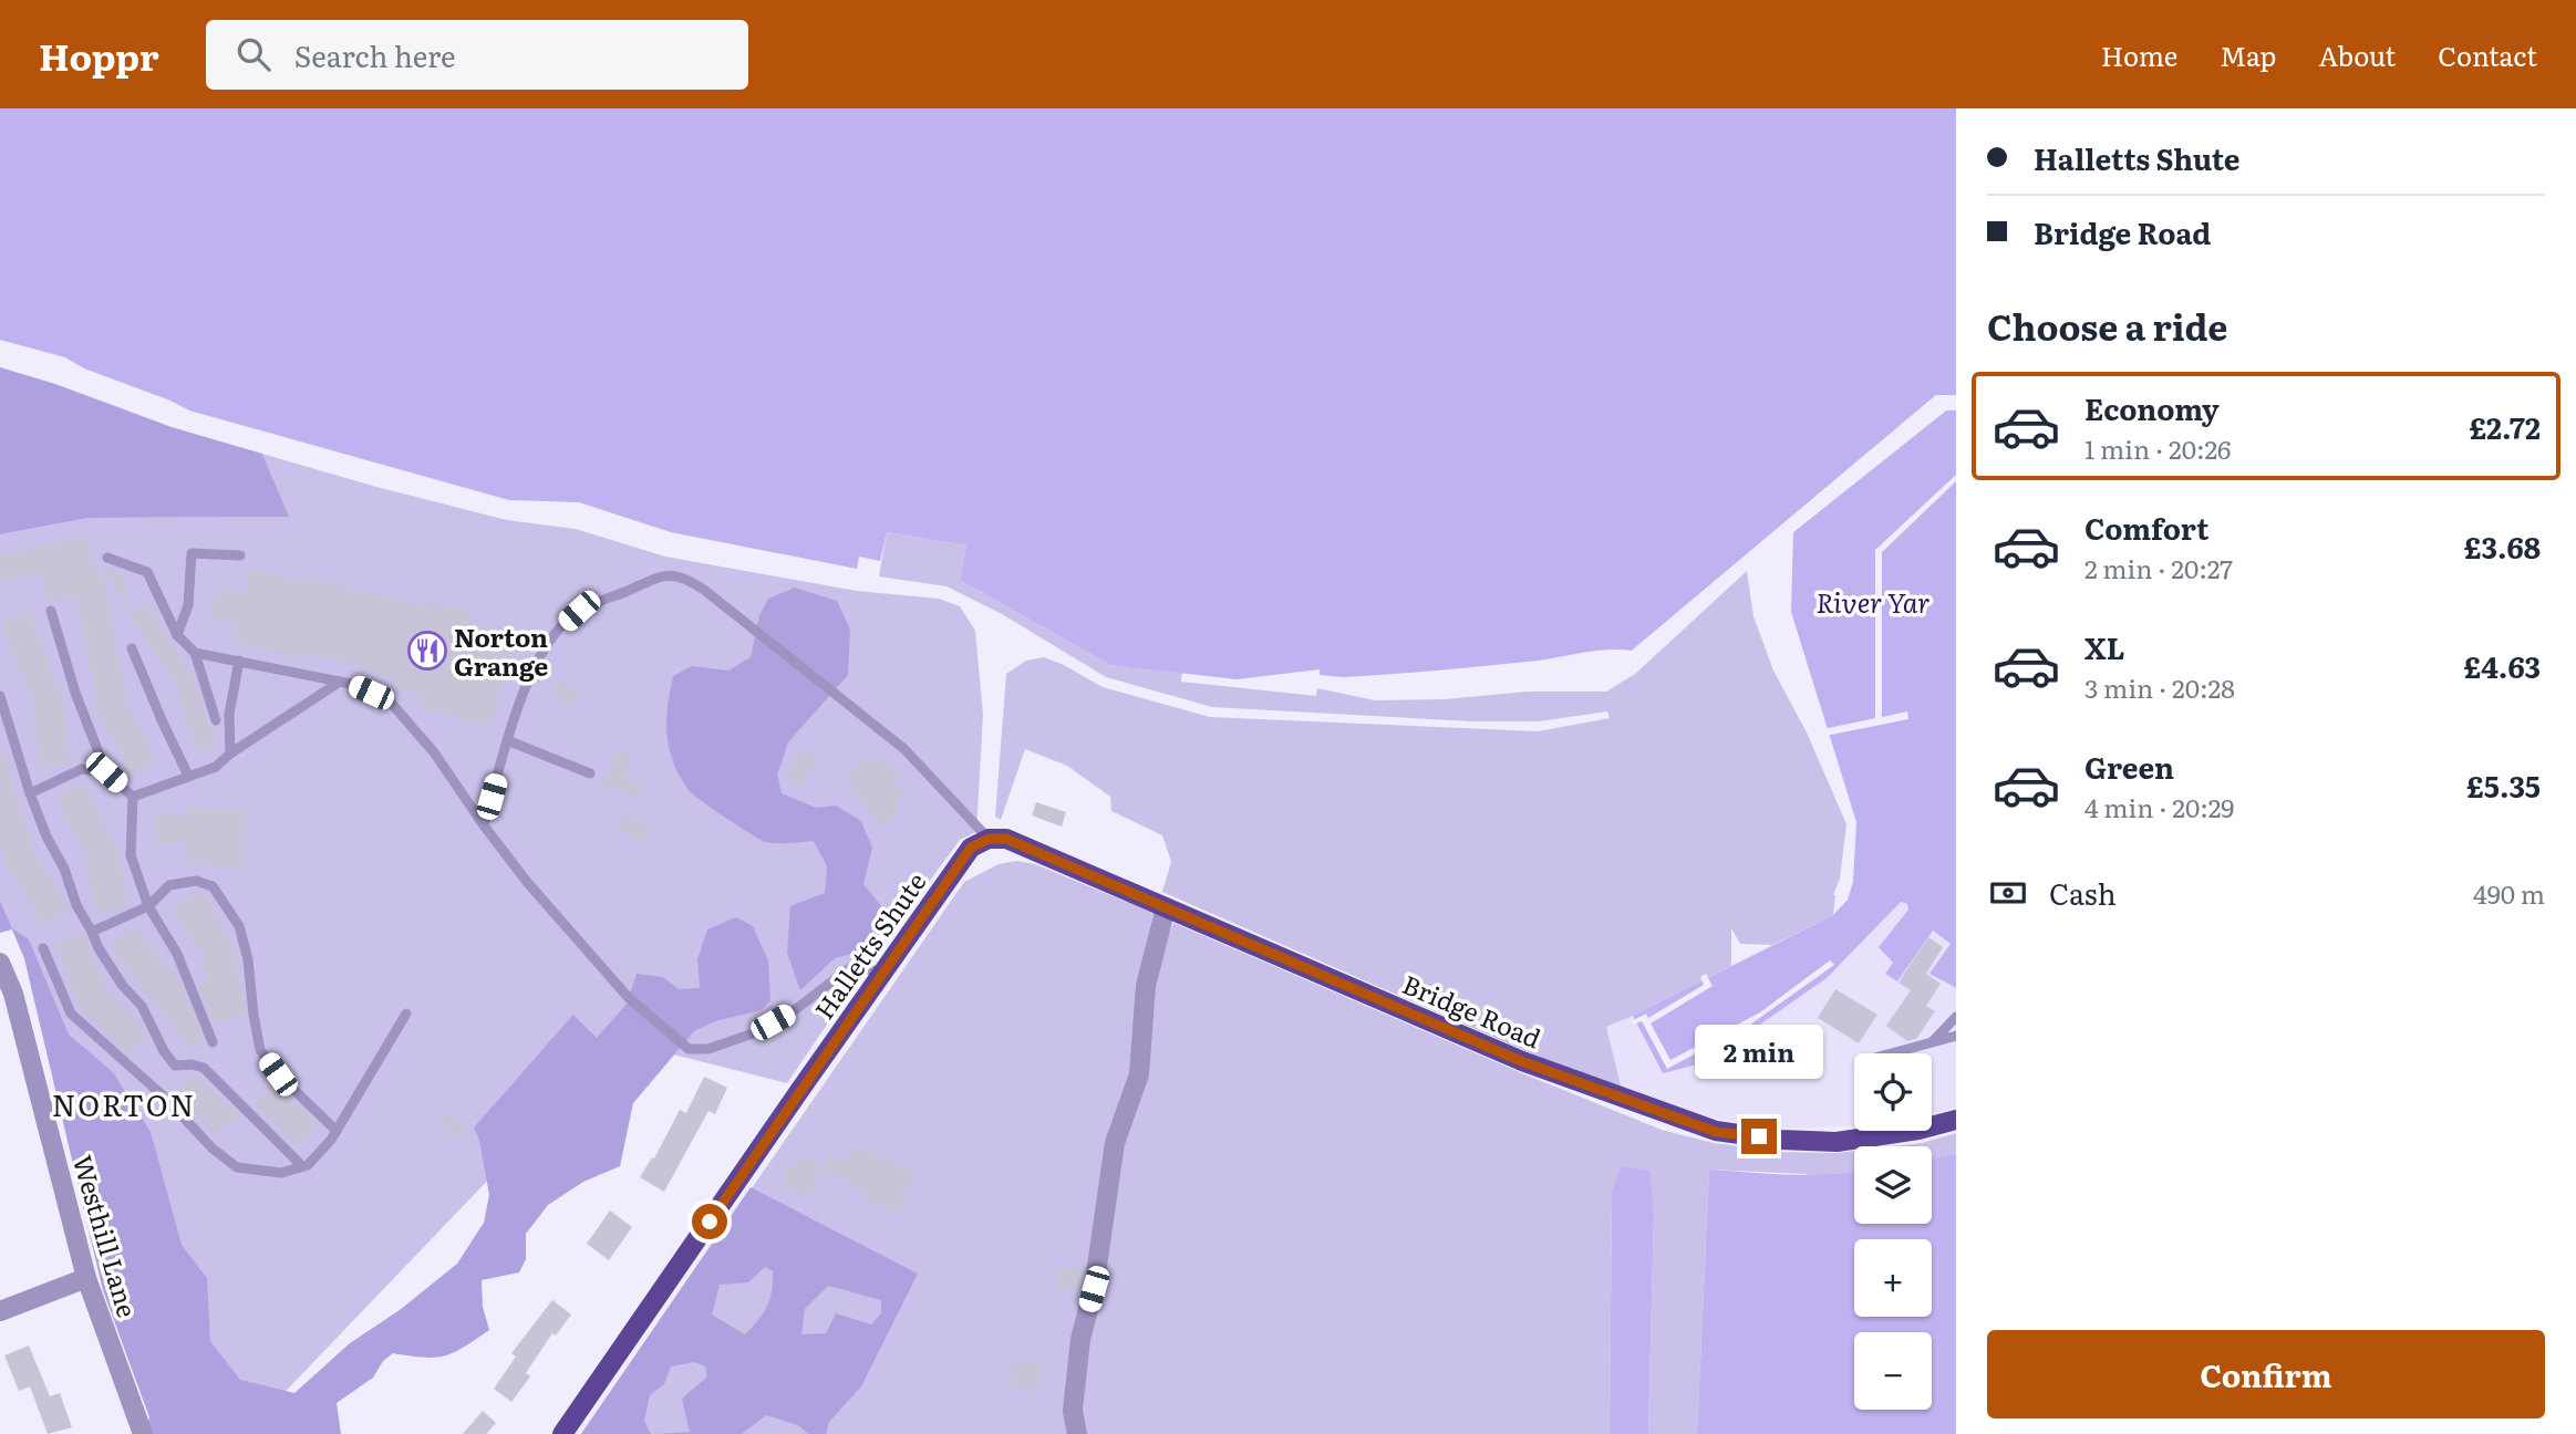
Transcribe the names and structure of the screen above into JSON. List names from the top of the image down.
{
  "streets": {
    "main road": ["Halletts Shute", "Bridge Road"],
    "street": ["Westhill Lane"]
  },
  "crossings": [
    ["Halletts Shute", "Bridge Road"]
  ],
  "districts": ["NORTON"],
  "water": ["River Yar"],
  "places": {
    "restaurant": ["Norton Grange"]
  },
  "page": {
    "header": "Hoppr",
    "search": "Search here",
    "nav": [
      "Home",
      "Map",
      "About",
      "Contact"
    ],
    "banner": ["Halletts Shute", "Bridge Road"],
    "heading": "Choose a ride",
    "list": [
      {
        "name": "Economy",
        "note": "1 min · 20:26",
        "value": "£2.72"
      },
      {
        "name": "Comfort",
        "note": "2 min · 20:27",
        "value": "£3.68"
      },
      {
        "name": "XL",
        "note": "3 min · 20:28",
        "value": "£4.63"
      },
      {
        "name": "Green",
        "note": "4 min · 20:29",
        "value": "£5.35"
      }
    ],
    "pay": ["Cash", "490 m"],
    "bubble": "2 min",
    "map_buttons": ["+", "−"],
    "buttons": "Confirm"
  }
}
